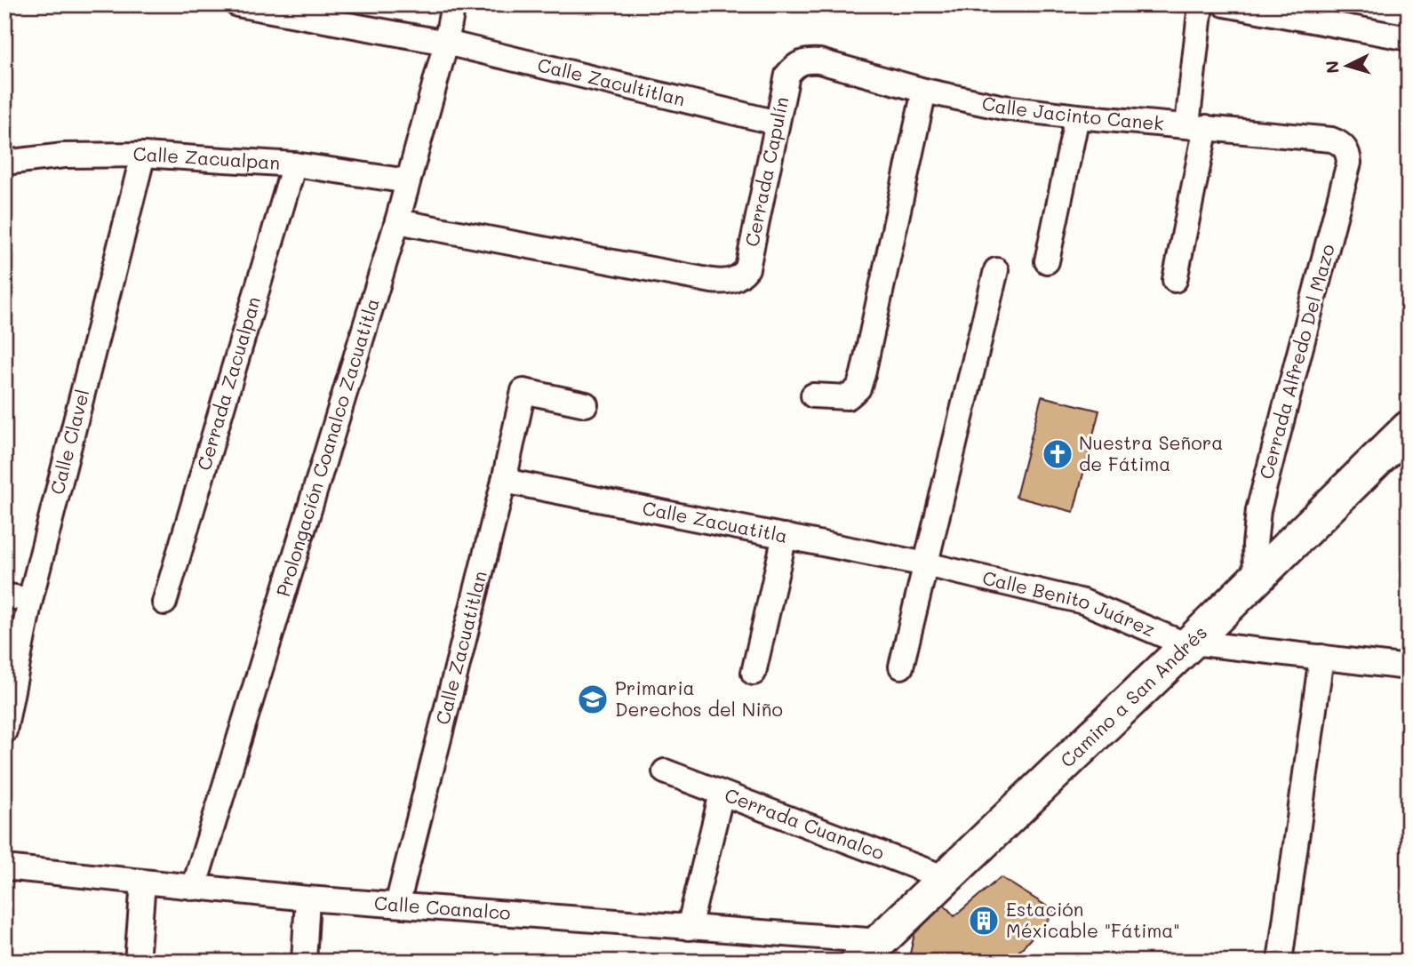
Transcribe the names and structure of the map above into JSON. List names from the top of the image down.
{
  "streets": {
    "main road": ["Camino a San Andrés"],
    "street": [
      "Calle Zacultitlan",
      "Calle Jacinto Canek",
      "Calle Zacualpan",
      "Cerrada Capulín",
      "Cerrada Alfredo Del Mazo",
      "Cerrada Zacualpan",
      "Calle Clavel",
      "Prolongación Coanalco Zacuatitla",
      "Calle Zacuatitla",
      "Calle Benito Juárez",
      "Calle Zacuatitlan",
      "Cerrada Cuanalco",
      "Calle Coanalco"
    ]
  },
  "crossings": [
    ["Calle Zacultitlan", "Cerrada Capulín"],
    ["Calle Zacultitlan", "Prolongación Coanalco Zacuatitla"],
    ["Calle Jacinto Canek", "Cerrada Capulín"],
    ["Calle Jacinto Canek", "Cerrada Alfredo Del Mazo"],
    ["Calle Zacualpan", "Cerrada Zacualpan"],
    ["Calle Zacualpan", "Calle Clavel"],
    ["Calle Zacualpan", "Prolongación Coanalco Zacuatitla"],
    ["Cerrada Capulín", "Prolongación Coanalco Zacuatitla"],
    ["Cerrada Alfredo Del Mazo", "Camino a San Andrés"],
    ["Prolongación Coanalco Zacuatitla", "Calle Coanalco"],
    ["Calle Zacuatitla", "Calle Benito Juárez"],
    ["Calle Zacuatitla", "Calle Zacuatitlan"],
    ["Calle Benito Juárez", "Camino a San Andrés"],
    ["Calle Zacuatitlan", "Calle Coanalco"],
    ["Camino a San Andrés", "Cerrada Cuanalco"],
    ["Camino a San Andrés", "Calle Coanalco"],
    ["Cerrada Cuanalco", "Calle Coanalco"]
  ],
  "places": {
    "church": ["Nuestra Señora de Fátima"],
    "school or university": ["Primaria Derechos del Niño"],
    "building": ["Estación Méxicable \"Fátima\""]
  },
  "north": "left"
}
